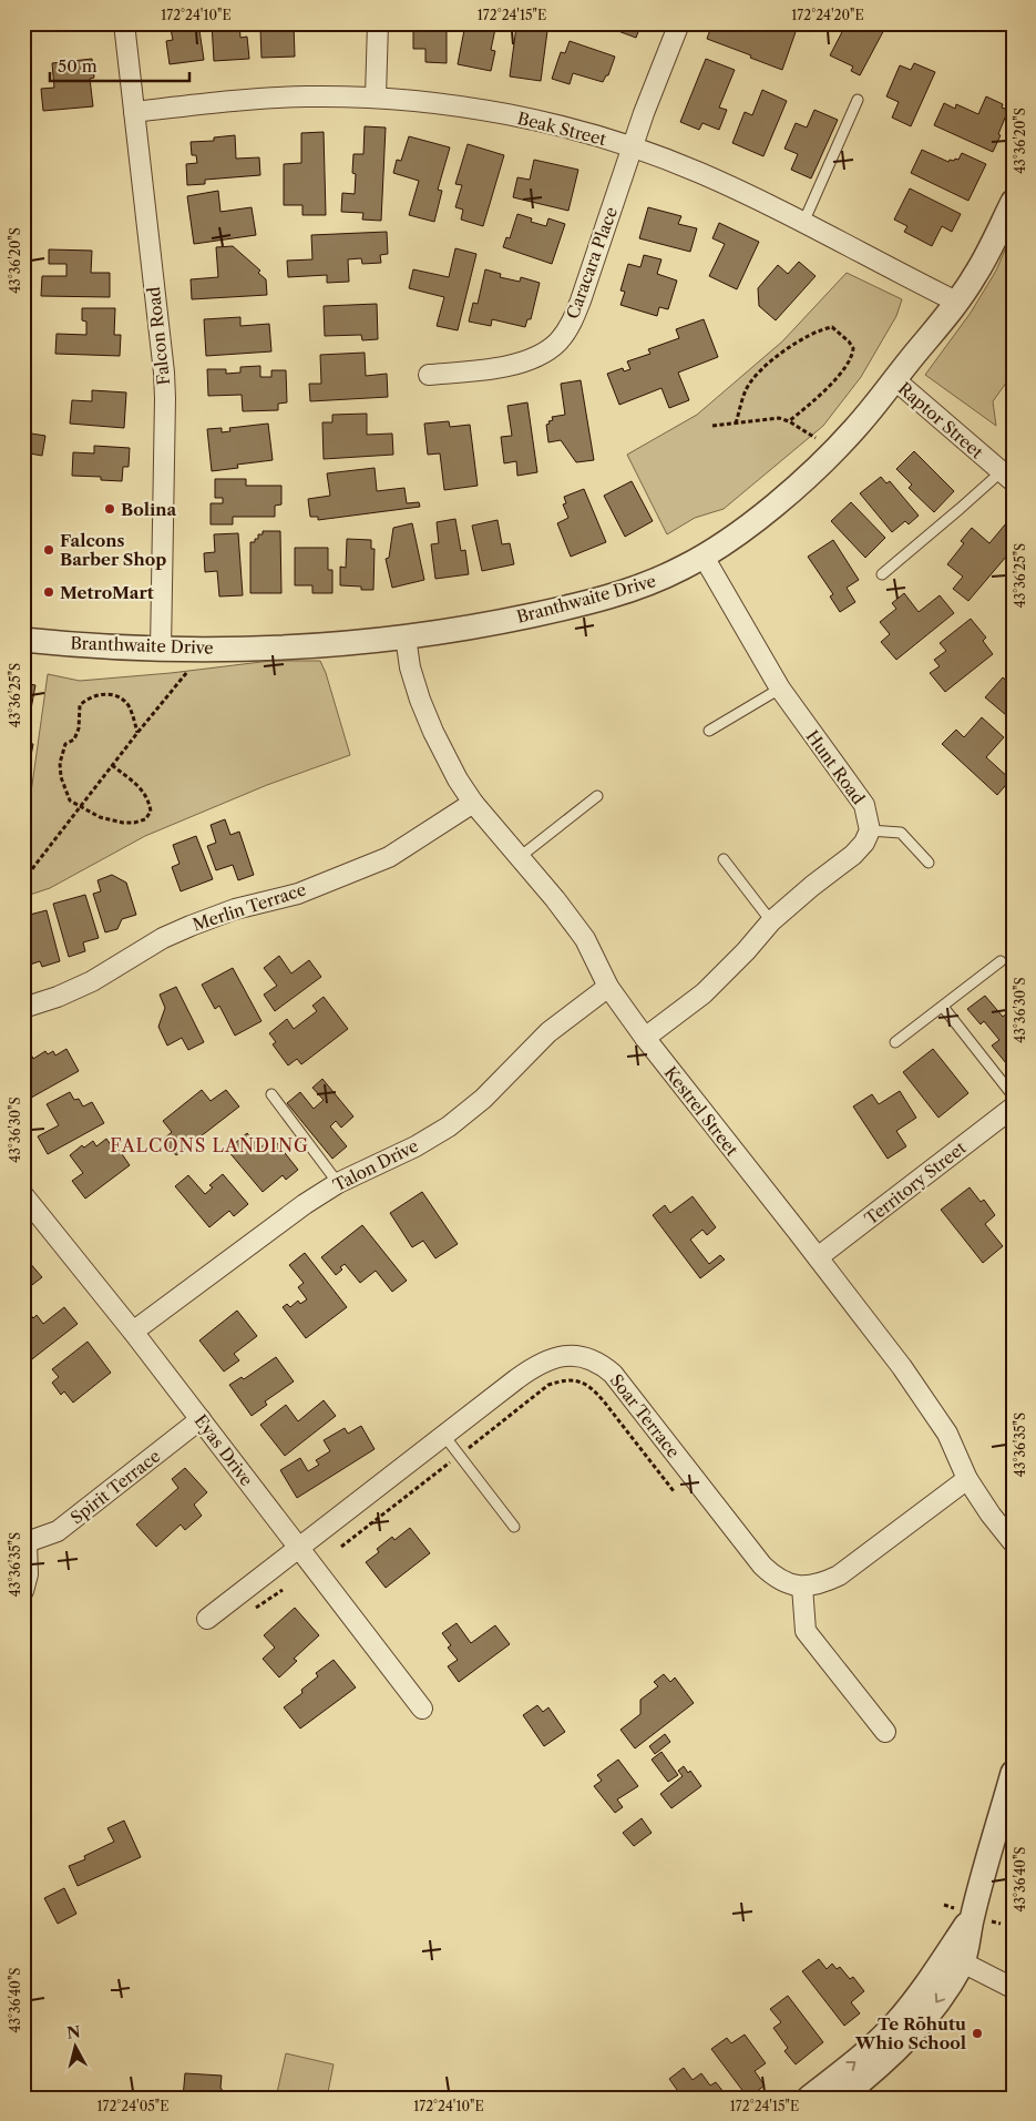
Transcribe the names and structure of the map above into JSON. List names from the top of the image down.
{
  "streets": {
    "street": [
      "Beak Street",
      "Caracara Place",
      "Falcon Road",
      "Raptor Street",
      "Branthwaite Drive",
      "Hunt Road",
      "Merlin Terrace",
      "Kestrel Street",
      "Talon Drive",
      "Territory Street",
      "Soar Terrace",
      "Eyas Drive",
      "Spirit Terrace"
    ]
  },
  "crossings": [
    ["Beak Street", "Caracara Place"],
    ["Beak Street", "Falcon Road"],
    ["Beak Street", "Branthwaite Drive"],
    ["Falcon Road", "Branthwaite Drive"],
    ["Raptor Street", "Branthwaite Drive"],
    ["Branthwaite Drive", "Hunt Road"],
    ["Branthwaite Drive", "Kestrel Street"],
    ["Merlin Terrace", "Kestrel Street"],
    ["Kestrel Street", "Talon Drive"],
    ["Kestrel Street", "Territory Street"],
    ["Talon Drive", "Eyas Drive"],
    ["Soar Terrace", "Eyas Drive"],
    ["Eyas Drive", "Spirit Terrace"]
  ],
  "districts": ["FALCONS LANDING"],
  "places": [
    "Bolina",
    "Falcons Barber Shop",
    "MetroMart",
    "Te Rōhutu Whio School"
  ],
  "scale_bar": "50 m",
  "north": "top",
  "coordinates": [
    "172°24'10\"E",
    "172°24'15\"E",
    "172°24'20\"E",
    "43°36'20\"S",
    "43°36'25\"S",
    "43°36'30\"S",
    "43°36'35\"S",
    "43°36'40\"S",
    "172°24'05\"E"
  ]
}
